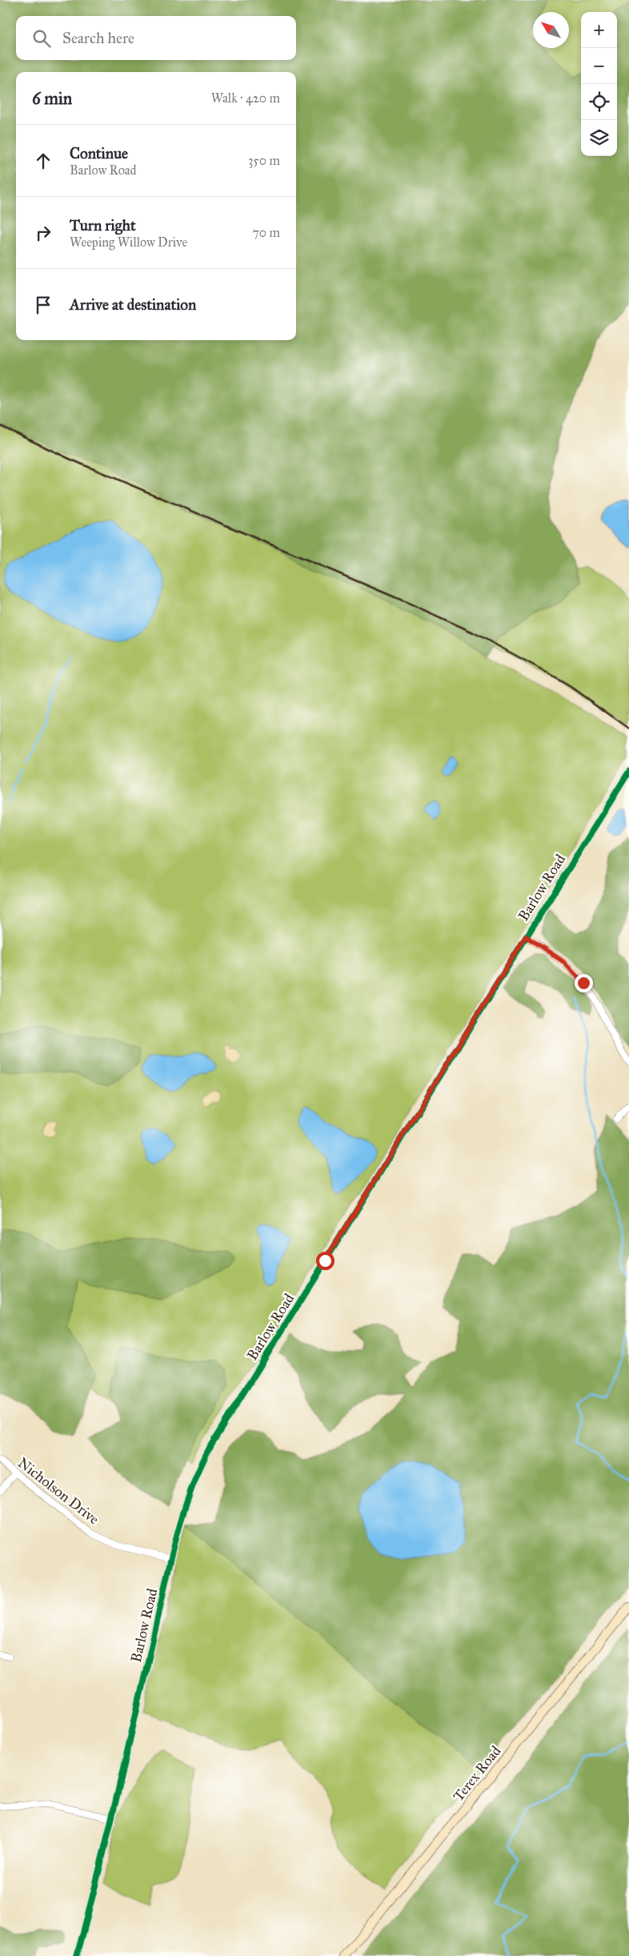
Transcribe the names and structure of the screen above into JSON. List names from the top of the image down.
{
  "streets": {
    "main road": ["Terex Road"],
    "street": ["Barlow Road", "Nicholson Drive"]
  },
  "crossings": [
    ["Barlow Road", "Nicholson Drive"]
  ],
  "north": "top left",
  "page": {
    "map_buttons": ["+", "−"],
    "search": "Search here",
    "heading": ["6 min", "Walk · 420 m"],
    "list": [
      ["Continue", "Barlow Road", "350 m"],
      ["Turn right", "Weeping Willow Drive", "70 m"],
      "Arrive at destination"
    ]
  }
}
